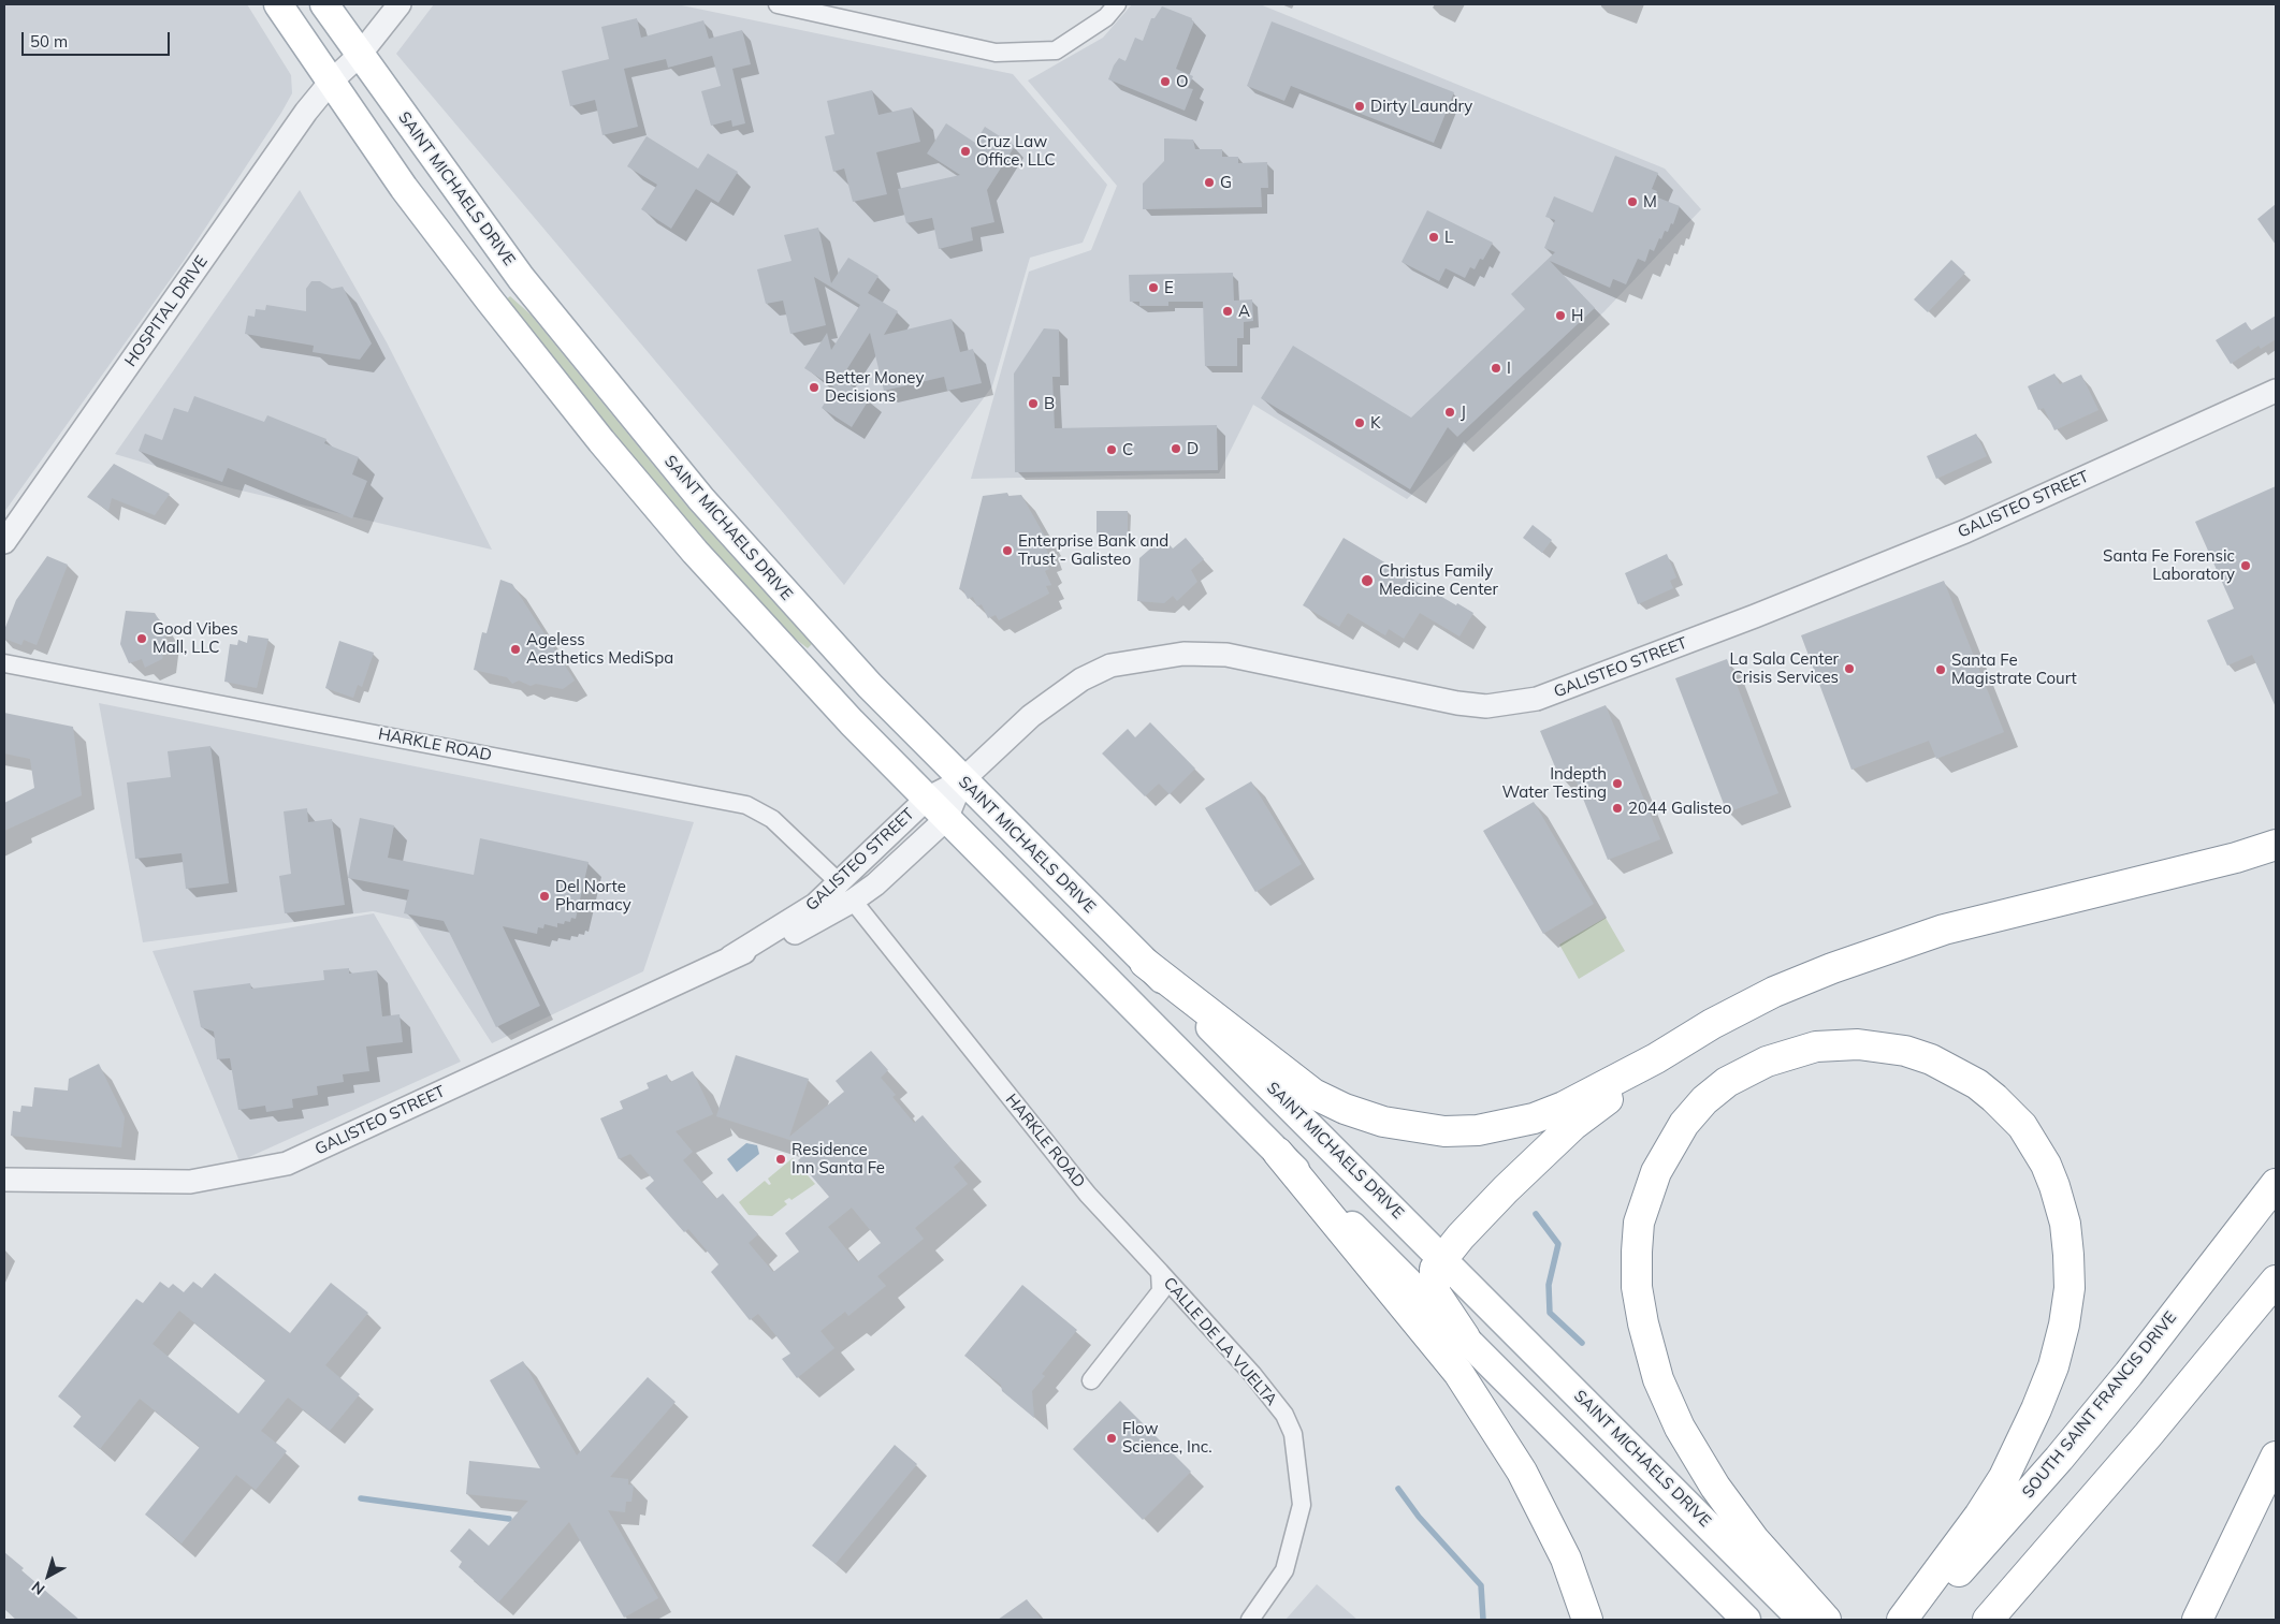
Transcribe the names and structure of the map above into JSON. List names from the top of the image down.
{
  "streets": {
    "highway": ["SOUTH SAINT FRANCIS DRIVE"],
    "main road": ["SAINT MICHAELS DRIVE"],
    "street": [
      "HOSPITAL DRIVE",
      "GALISTEO STREET",
      "HARKLE ROAD",
      "CALLE DE LA VUELTA"
    ]
  },
  "crossings": [
    ["SAINT MICHAELS DRIVE", "HOSPITAL DRIVE"],
    ["SAINT MICHAELS DRIVE", "GALISTEO STREET"],
    ["GALISTEO STREET", "HARKLE ROAD"],
    ["HARKLE ROAD", "CALLE DE LA VUELTA"]
  ],
  "places": [
    "O",
    "Dirty Laundry",
    "Cruz Law Office, LLC",
    "G",
    "M",
    "L",
    "E",
    "A",
    "H",
    "I",
    "Better Money Decisions",
    "B",
    "J",
    "K",
    "D",
    "C",
    "Enterprise Bank and Trust - Galisteo",
    "Santa Fe Forensic Laboratory",
    "Christus Family Medicine Center",
    "Good Vibes Mall, LLC",
    "Ageless Aesthetics MediSpa",
    "La Sala Center Crisis Services",
    "Santa Fe Magistrate Court",
    "Indepth Water Testing",
    "2044 Galisteo",
    "Del Norte Pharmacy",
    "Residence Inn Santa Fe",
    "Flow Science, Inc."
  ],
  "scale_bar": "50 m",
  "north": "bottom left"
}
